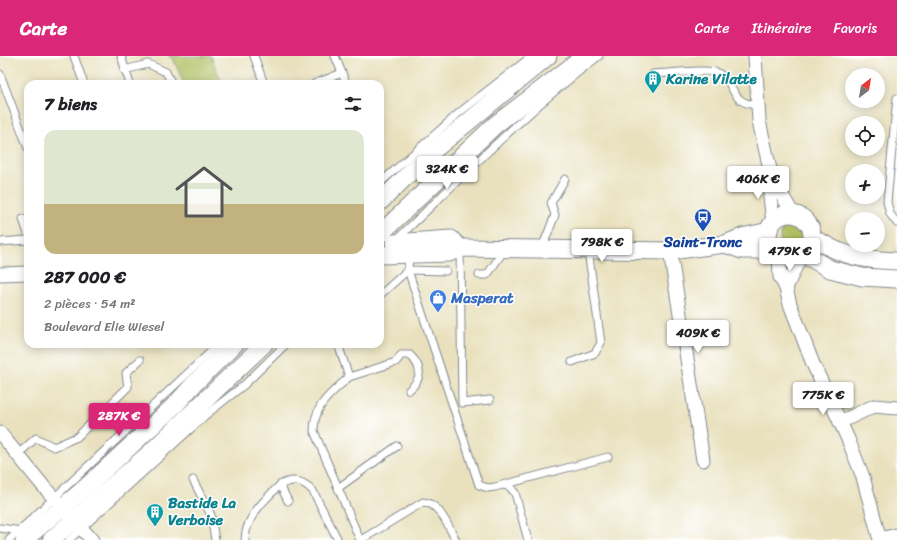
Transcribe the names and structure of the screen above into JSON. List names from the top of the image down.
{
  "places": {
    "building": ["Karine Vilatte", "Bastide La Verboise"],
    "bus stop": ["Saint-Tronc"],
    "shop": ["Masperat"]
  },
  "north": "top right",
  "page": {
    "header": "Carte",
    "nav": ["Carte", "Itinéraire", "Favoris"],
    "map_buttons": ["+", "−"],
    "heading": "7 biens",
    "list": [
      {
        "name": "287 000 €",
        "note": "2 pièces · 54 m² · Boulevard Elie Wiesel"
      }
    ],
    "price": [
      "324K €",
      "406K €",
      "798K €",
      "479K €",
      "409K €",
      "775K €",
      "287K €"
    ]
  }
}
